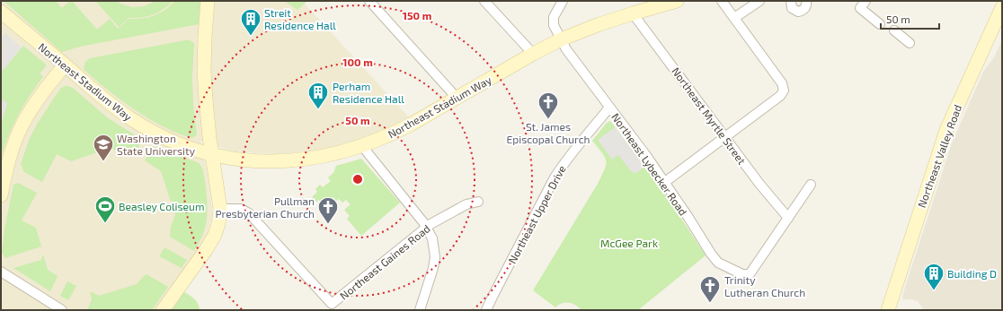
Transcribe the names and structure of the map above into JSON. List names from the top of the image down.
{
  "streets": {
    "street": [
      "Northeast Stadium Way",
      "Northeast Myrtle Street",
      "Northeast Valley Road",
      "Northeast Lybecker Road",
      "Northeast Upper Drive",
      "Northeast Gaines Road"
    ]
  },
  "crossings": [
    ["Northeast Stadium Way", "Northeast Myrtle Street"],
    ["Northeast Stadium Way", "Northeast Lybecker Road"],
    ["Northeast Myrtle Street", "Northeast Lybecker Road"],
    ["Northeast Lybecker Road", "Northeast Upper Drive"]
  ],
  "parks": ["McGee Park"],
  "places": {
    "building": ["Streit Residence Hall", "Perham Residence Hall", "Building D"],
    "church": ["St. James Episcopal Church", "Pullman Presbyterian Church", "Trinity Lutheran Church"],
    "school or university": ["Washington State University"],
    "sports": ["Beasley Coliseum"]
  },
  "scale_bar": "50 m",
  "rings": ["150 m", "100 m", "50 m"]
}
